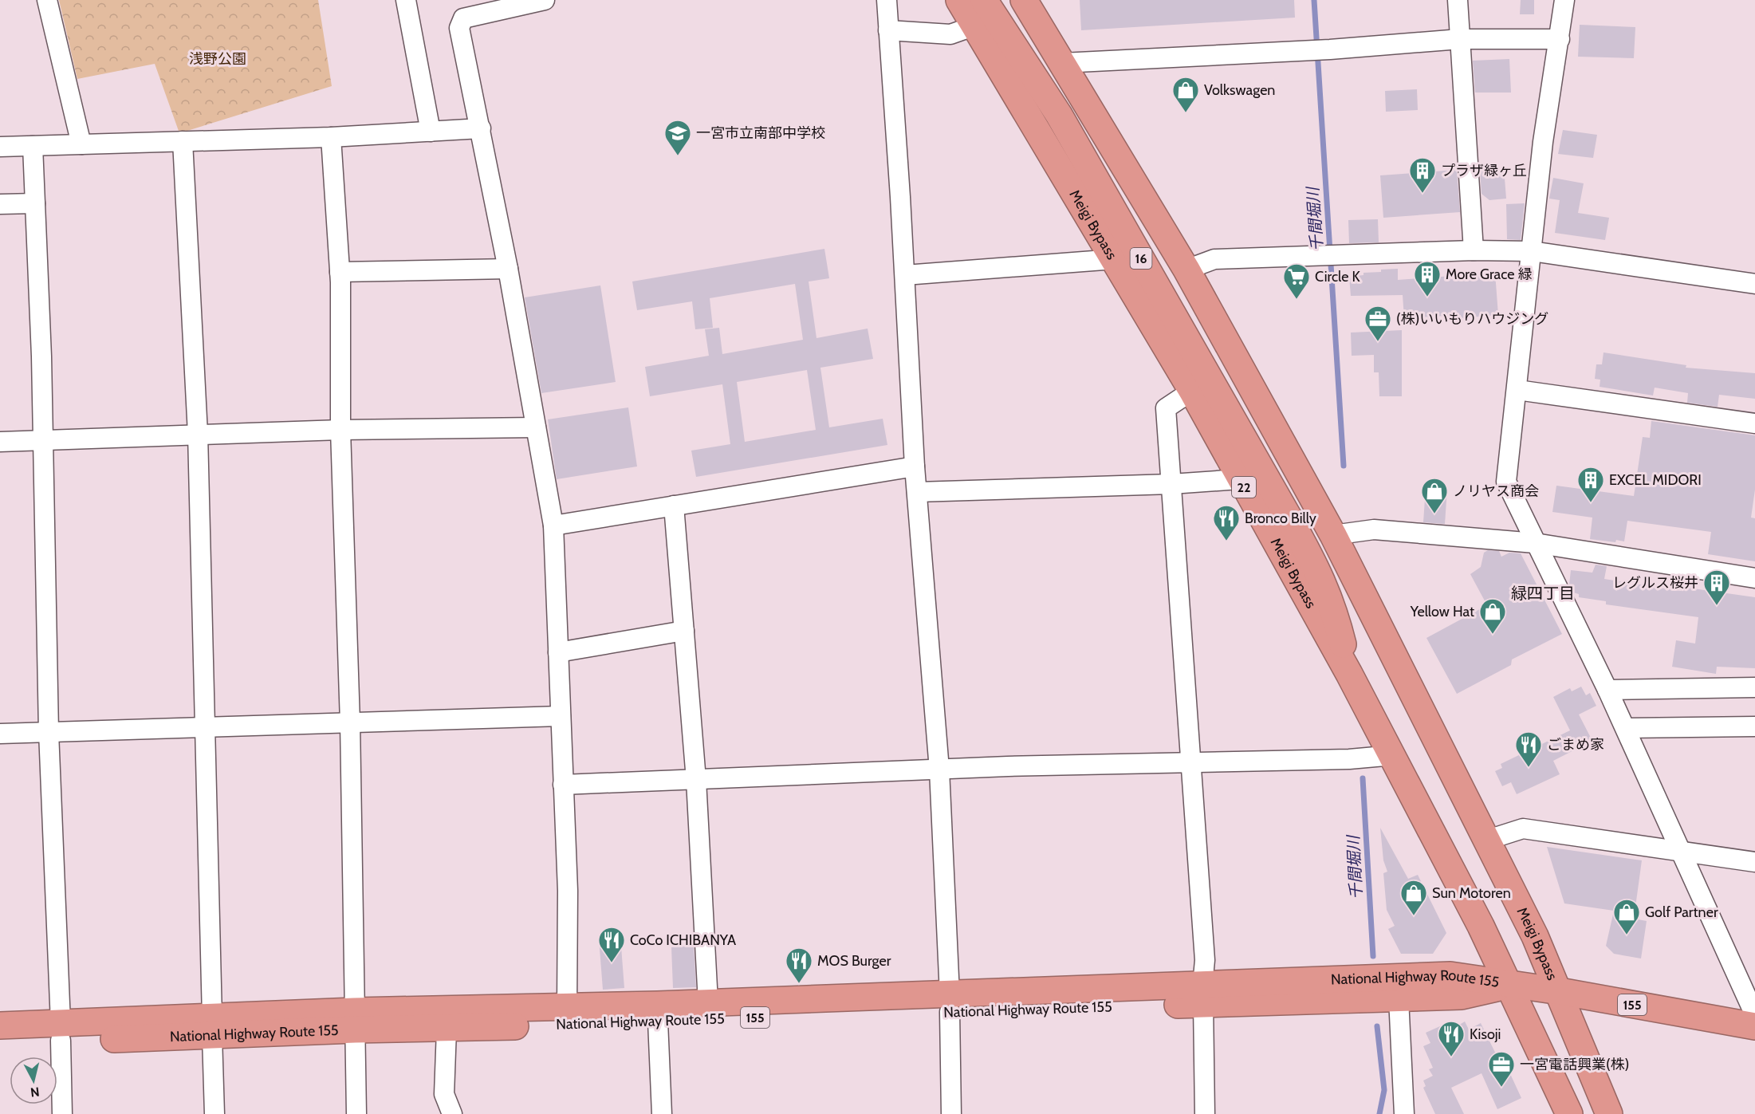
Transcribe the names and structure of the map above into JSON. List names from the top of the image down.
{
  "streets": {
    "highway": [
      "Meigi Bypass",
      "16",
      "22",
      "National Highway Route 155",
      "155"
    ]
  },
  "crossings": [
    ["Meigi Bypass", "16"],
    ["Meigi Bypass", "National Highway Route 155"]
  ],
  "districts": ["緑四丁目"],
  "water": ["千間堀川"],
  "parks": ["浅野公園"],
  "places": {
    "shop": [
      "Volkswagen",
      "ノリヤス商会",
      "Yellow Hat",
      "Sun Motoren",
      "Golf Partner"
    ],
    "school or university": ["一宮市立南部中学校"],
    "building": [
      "プラザ緑ヶ丘",
      "More Grace 緑",
      "EXCEL MIDORI",
      "レグルス桜井"
    ],
    "supermarket": ["Circle K"],
    "office": ["(株)いいもりハウジング", "一宮電話興業(株)"],
    "restaurant": [
      "Bronco Billy",
      "ごまめ家",
      "CoCo ICHIBANYA",
      "MOS Burger",
      "Kisoji"
    ]
  },
  "north": "bottom"
}
